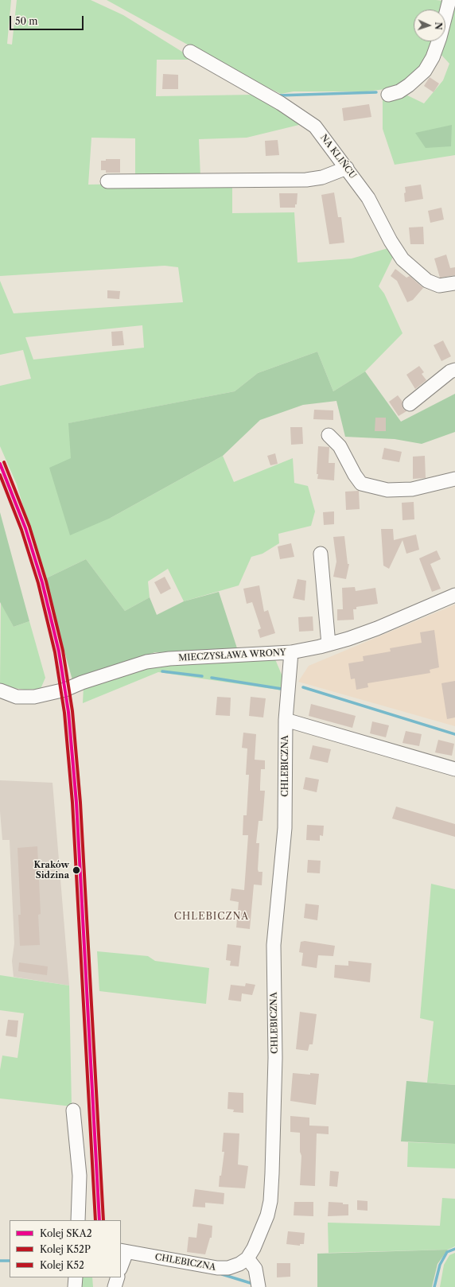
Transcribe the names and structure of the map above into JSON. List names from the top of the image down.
{
  "streets": {
    "street": ["NA KLIŃCU", "MIECZYSŁAWA WRONY", "CHLEBICZNA"]
  },
  "crossings": [
    ["MIECZYSŁAWA WRONY", "CHLEBICZNA"]
  ],
  "districts": ["CHLEBICZNA"],
  "places": ["Kraków Sidzina"],
  "lines": ["rail line K52", "rail line SKA2", "rail line K52P"],
  "legend": ["Kolej SKA2", "Kolej K52P", "Kolej K52"],
  "scale_bar": "50 m",
  "north": "right"
}
